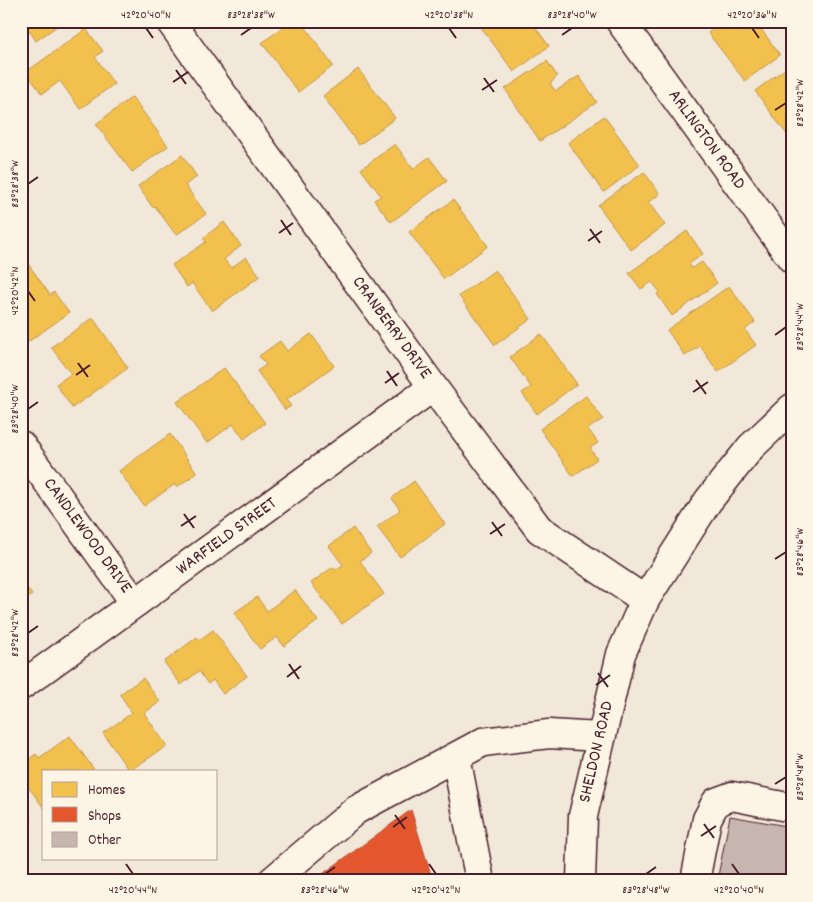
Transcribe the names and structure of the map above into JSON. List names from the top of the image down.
{
  "streets": {
    "street": [
      "ARLINGTON ROAD",
      "CRANBERRY DRIVE",
      "CANDLEWOOD DRIVE",
      "WARFIELD STREET",
      "SHELDON ROAD"
    ]
  },
  "crossings": [
    ["CRANBERRY DRIVE", "WARFIELD STREET"],
    ["CRANBERRY DRIVE", "SHELDON ROAD"],
    ["CANDLEWOOD DRIVE", "WARFIELD STREET"]
  ],
  "legend": ["Homes", "Shops", "Other"],
  "coordinates": [
    "42°20'40\"N",
    "83°28'38\"W",
    "42°20'38\"N",
    "83°28'40\"W",
    "42°20'36\"N",
    "83°28'42\"W",
    "42°20'42\"N",
    "83°28'44\"W",
    "83°28'46\"W",
    "83°28'48\"W",
    "42°20'44\"N"
  ]
}
